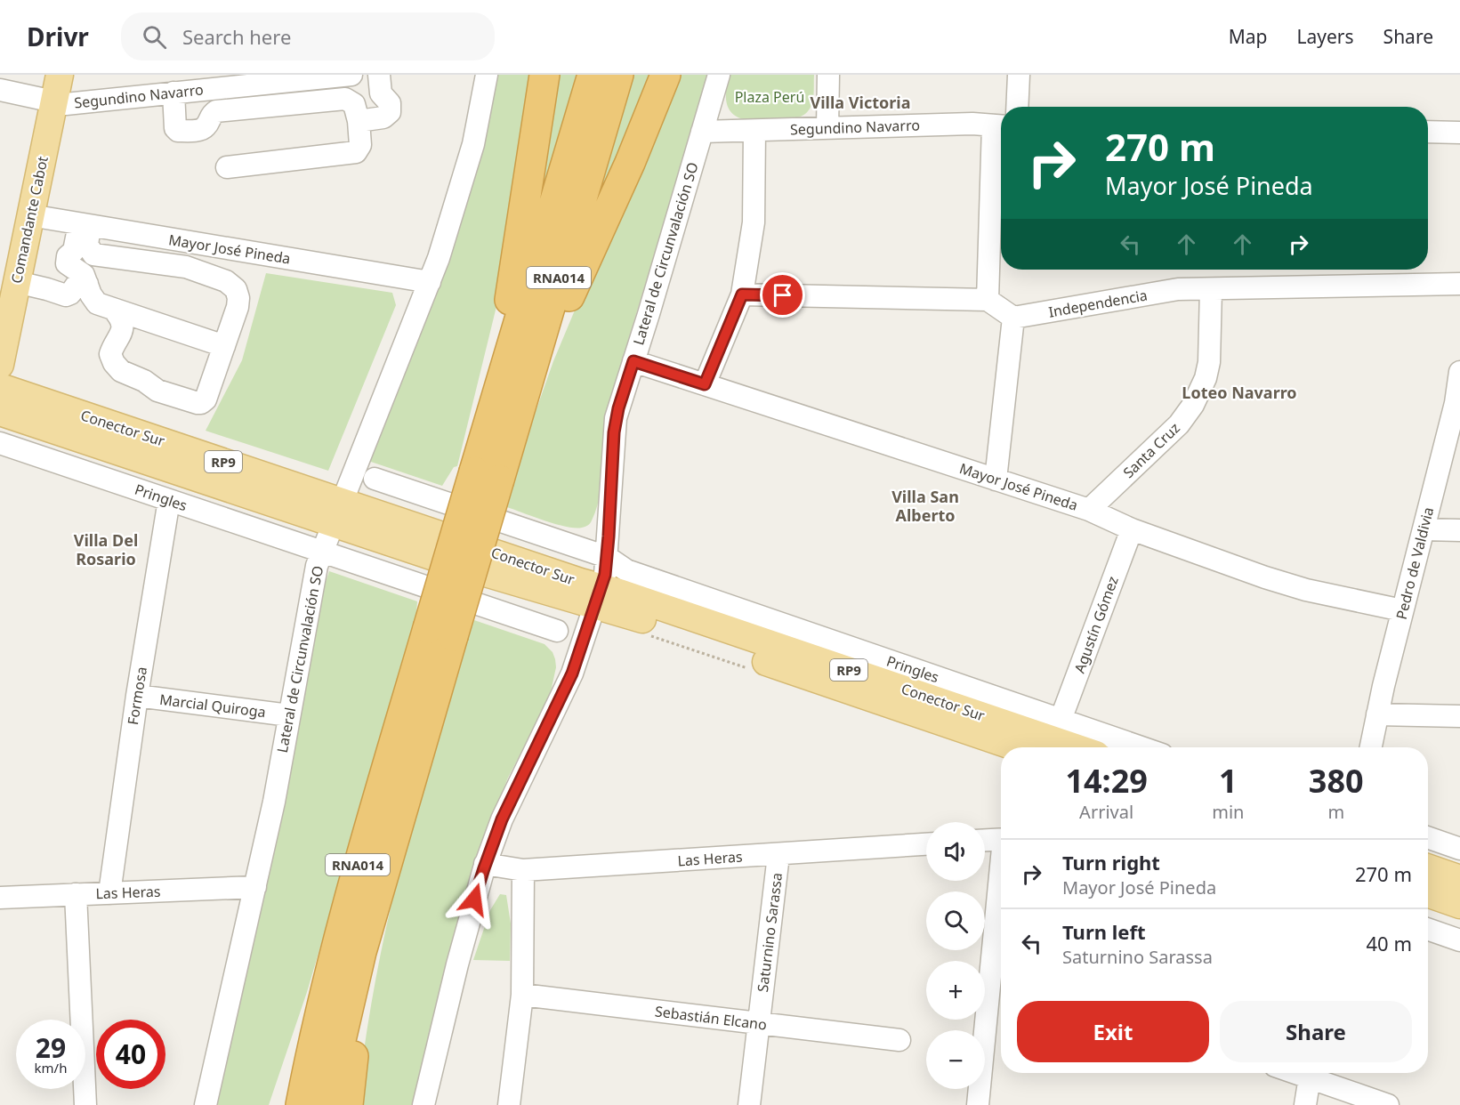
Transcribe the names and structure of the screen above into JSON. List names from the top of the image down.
{
  "streets": {
    "highway": ["RNA014"],
    "main road": ["Comandante Cabot", "Conector Sur", "RP9"],
    "street": [
      "Segundino Navarro",
      "Mayor José Pineda",
      "Lateral de Circunvalación SO",
      "Independencia",
      "Santa Cruz",
      "Pringles",
      "Pedro de Valdivia",
      "Agustín Gómez",
      "Formosa",
      "Marcial Quiroga",
      "Las Heras",
      "Saturnino Sarassa",
      "Sebastián Elcano"
    ]
  },
  "crossings": [
    ["Segundino Navarro", "Comandante Cabot"],
    ["Segundino Navarro", "Lateral de Circunvalación SO"],
    ["Comandante Cabot", "Mayor José Pineda"],
    ["Mayor José Pineda", "Lateral de Circunvalación SO"],
    ["Mayor José Pineda", "Santa Cruz"],
    ["Mayor José Pineda", "Pedro de Valdivia"],
    ["Mayor José Pineda", "Agustín Gómez"],
    ["Lateral de Circunvalación SO", "Conector Sur"],
    ["Lateral de Circunvalación SO", "Pringles"],
    ["Lateral de Circunvalación SO", "Marcial Quiroga"],
    ["Lateral de Circunvalación SO", "Las Heras"],
    ["Independencia", "Santa Cruz"],
    ["Pringles", "Agustín Gómez"],
    ["Pringles", "Formosa"],
    ["Formosa", "Marcial Quiroga"],
    ["Formosa", "Las Heras"],
    ["Las Heras", "Saturnino Sarassa"],
    ["Saturnino Sarassa", "Sebastián Elcano"]
  ],
  "districts": [
    "Villa Victoria",
    "Loteo Navarro",
    "Villa San Alberto",
    "Villa Del Rosario"
  ],
  "parks": ["Plaza Perú"],
  "page": {
    "header": "Drivr",
    "search": "Search here",
    "nav": ["Map", "Layers", "Share"],
    "turn": ["270 m", "Mayor José Pineda"],
    "eta": [
      "14:29",
      "Arrival",
      "1",
      "min",
      "380",
      "m"
    ],
    "map_buttons": ["+", "−"],
    "list": [
      {
        "name": "Turn right",
        "note": "Mayor José Pineda",
        "value": "270 m"
      },
      {
        "name": "Turn left",
        "note": "Saturnino Sarassa",
        "value": "40 m"
      }
    ],
    "buttons": ["Exit", "Share"],
    "speed": "29 km/h",
    "limit": "40"
  }
}
